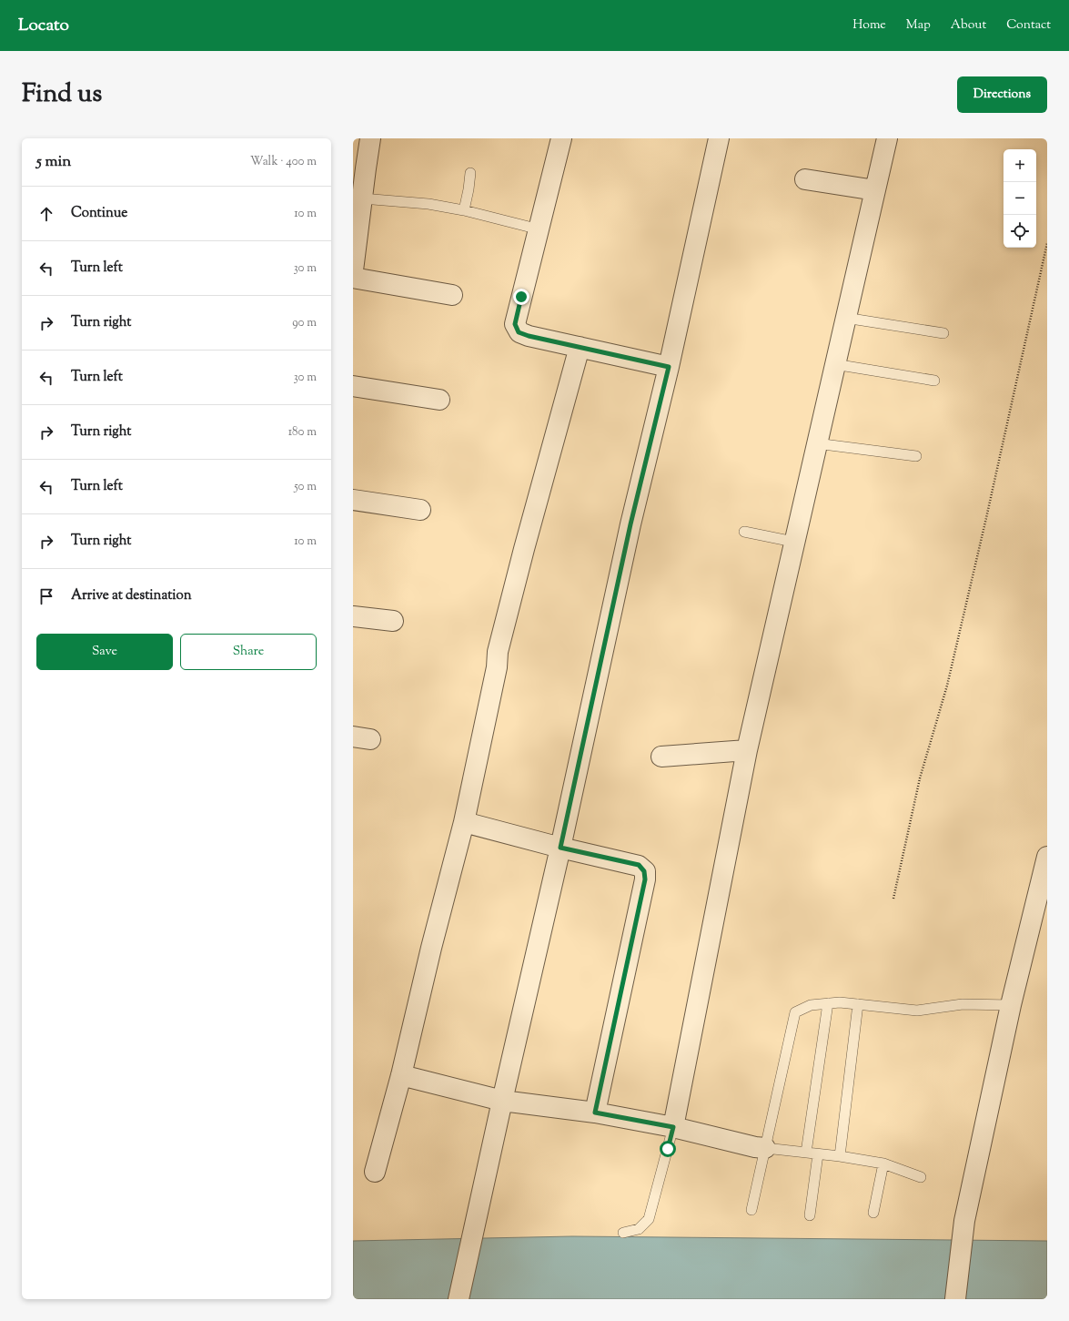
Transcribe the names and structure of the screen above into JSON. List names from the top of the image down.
{
  "page": {
    "header": "Locato",
    "nav": [
      "Home",
      "Map",
      "About",
      "Contact"
    ],
    "title": "Find us",
    "buttons": [
      "Directions",
      ["Save", "Share"]
    ],
    "heading": ["5 min", "Walk · 400 m"],
    "map_buttons": ["+", "−"],
    "list": [
      ["Continue", "10 m"],
      ["Turn left", "30 m"],
      ["Turn right", "90 m"],
      ["Turn left", "30 m"],
      ["Turn right", "180 m"],
      ["Turn left", "50 m"],
      ["Turn right", "10 m"],
      "Arrive at destination"
    ]
  }
}
